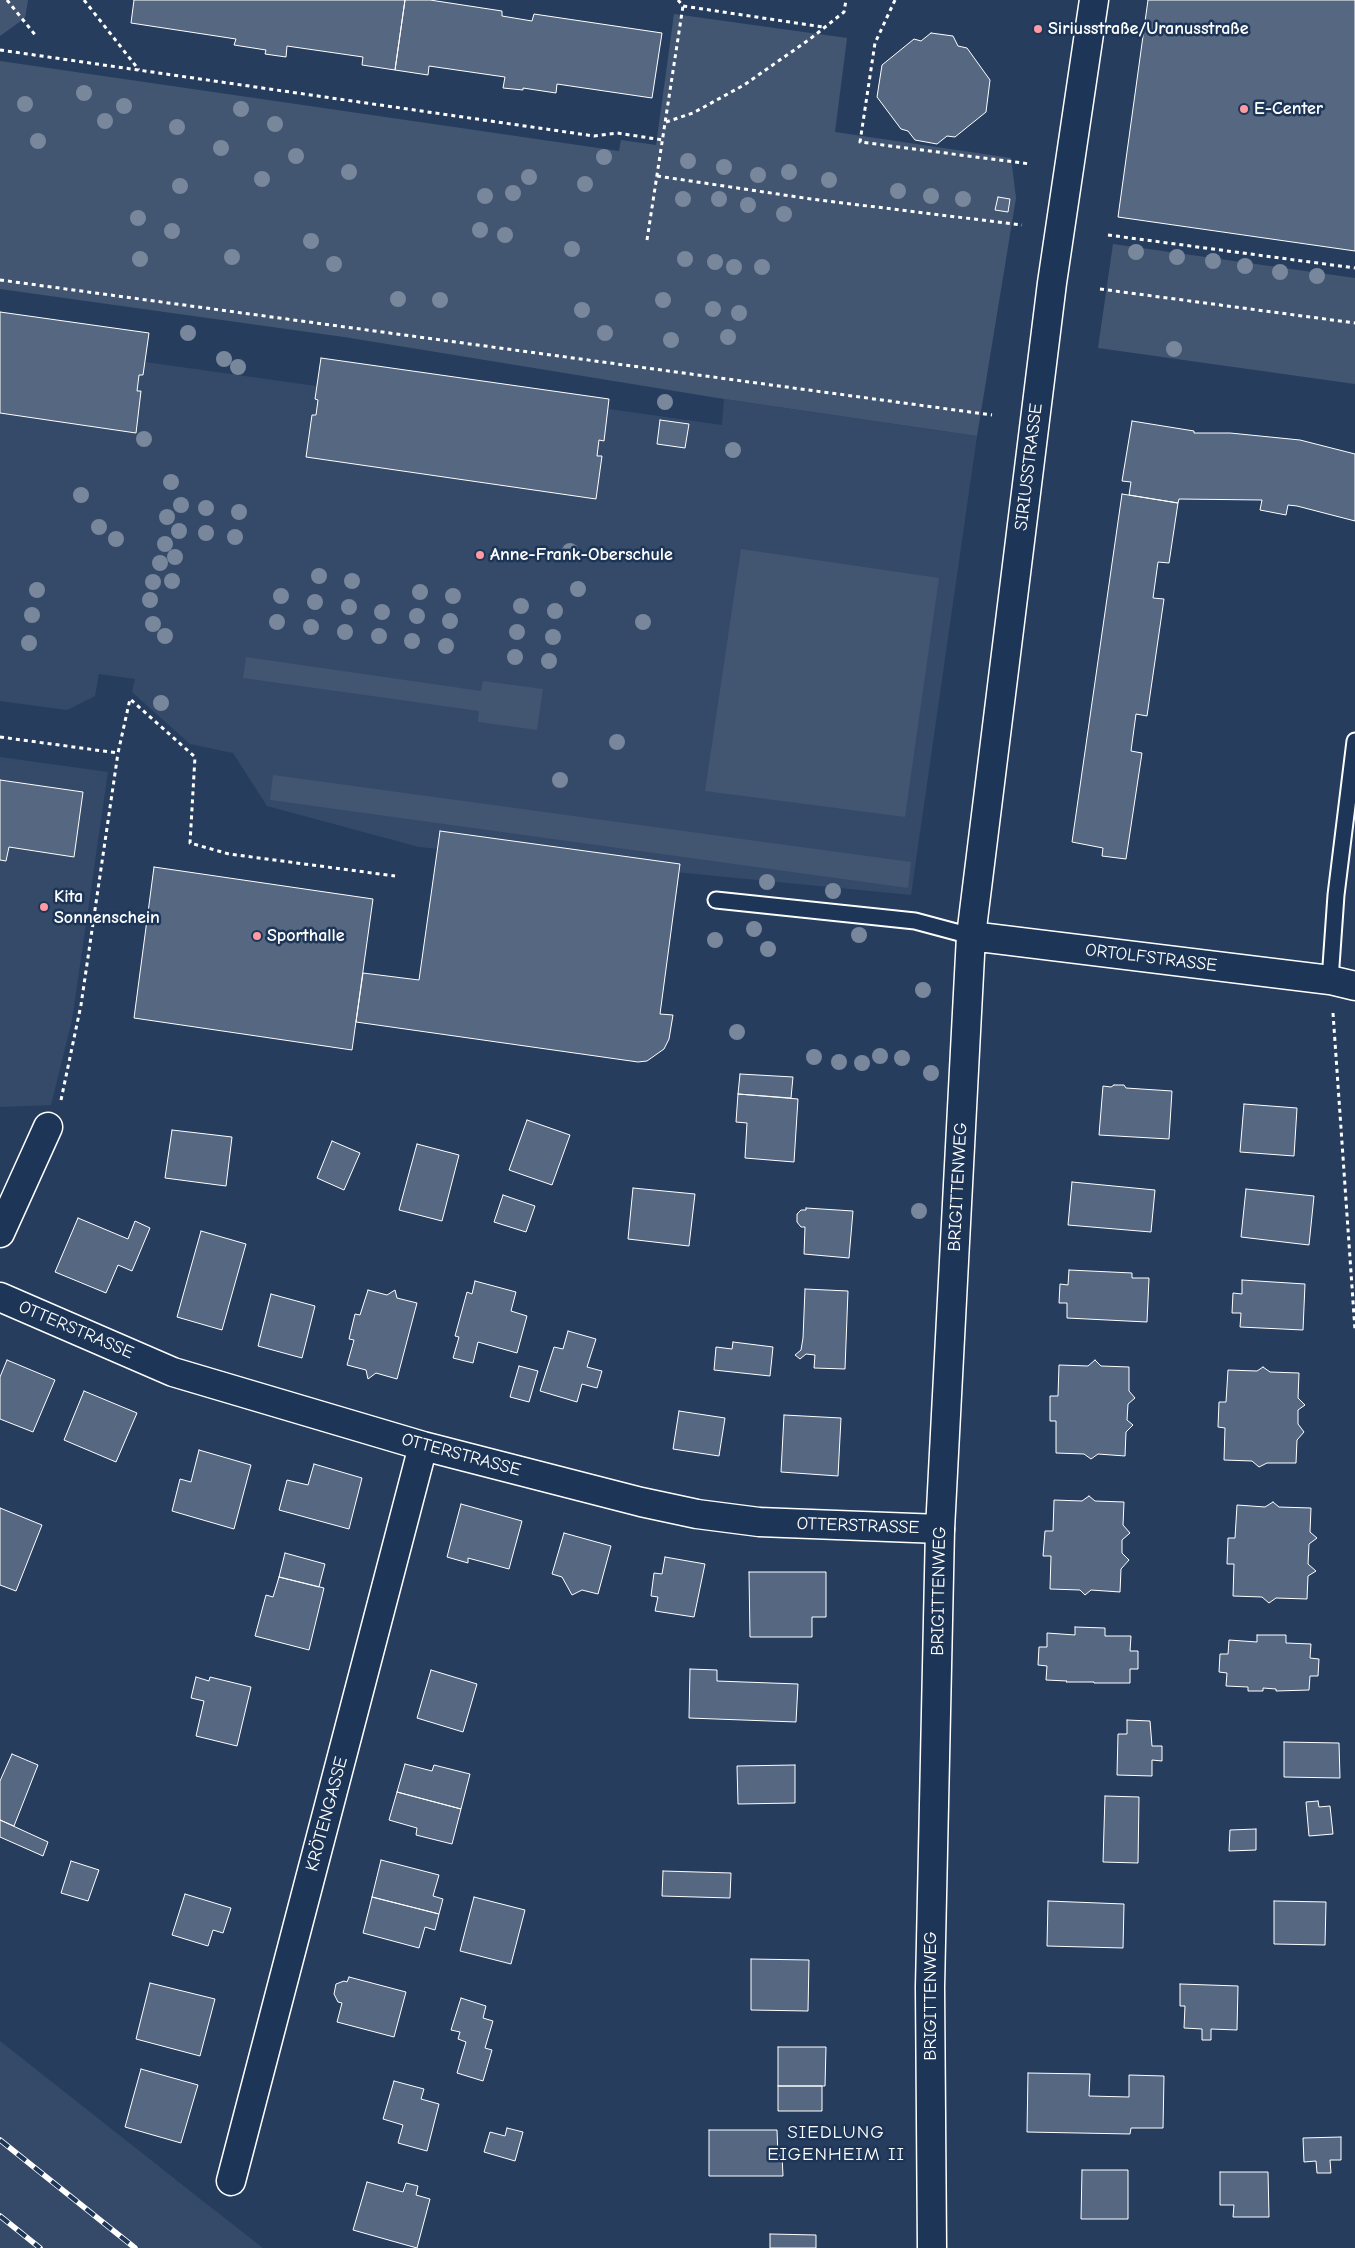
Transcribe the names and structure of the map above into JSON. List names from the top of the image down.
{
  "streets": {
    "street": [
      "SIRIUSSTRASSE",
      "ORTOLFSTRASSE",
      "BRIGITTENWEG",
      "OTTERSTRASSE",
      "KRÖTENGASSE"
    ]
  },
  "crossings": [
    ["SIRIUSSTRASSE", "ORTOLFSTRASSE"],
    ["SIRIUSSTRASSE", "BRIGITTENWEG"],
    ["ORTOLFSTRASSE", "BRIGITTENWEG"],
    ["BRIGITTENWEG", "OTTERSTRASSE"],
    ["OTTERSTRASSE", "KRÖTENGASSE"]
  ],
  "districts": ["SIEDLUNG EIGENHEIM II"],
  "places": [
    "Siriusstraße/Uranusstraße",
    "E-Center",
    "Anne-Frank-Oberschule",
    "Kita Sonnenschein",
    "Sporthalle"
  ]
}
